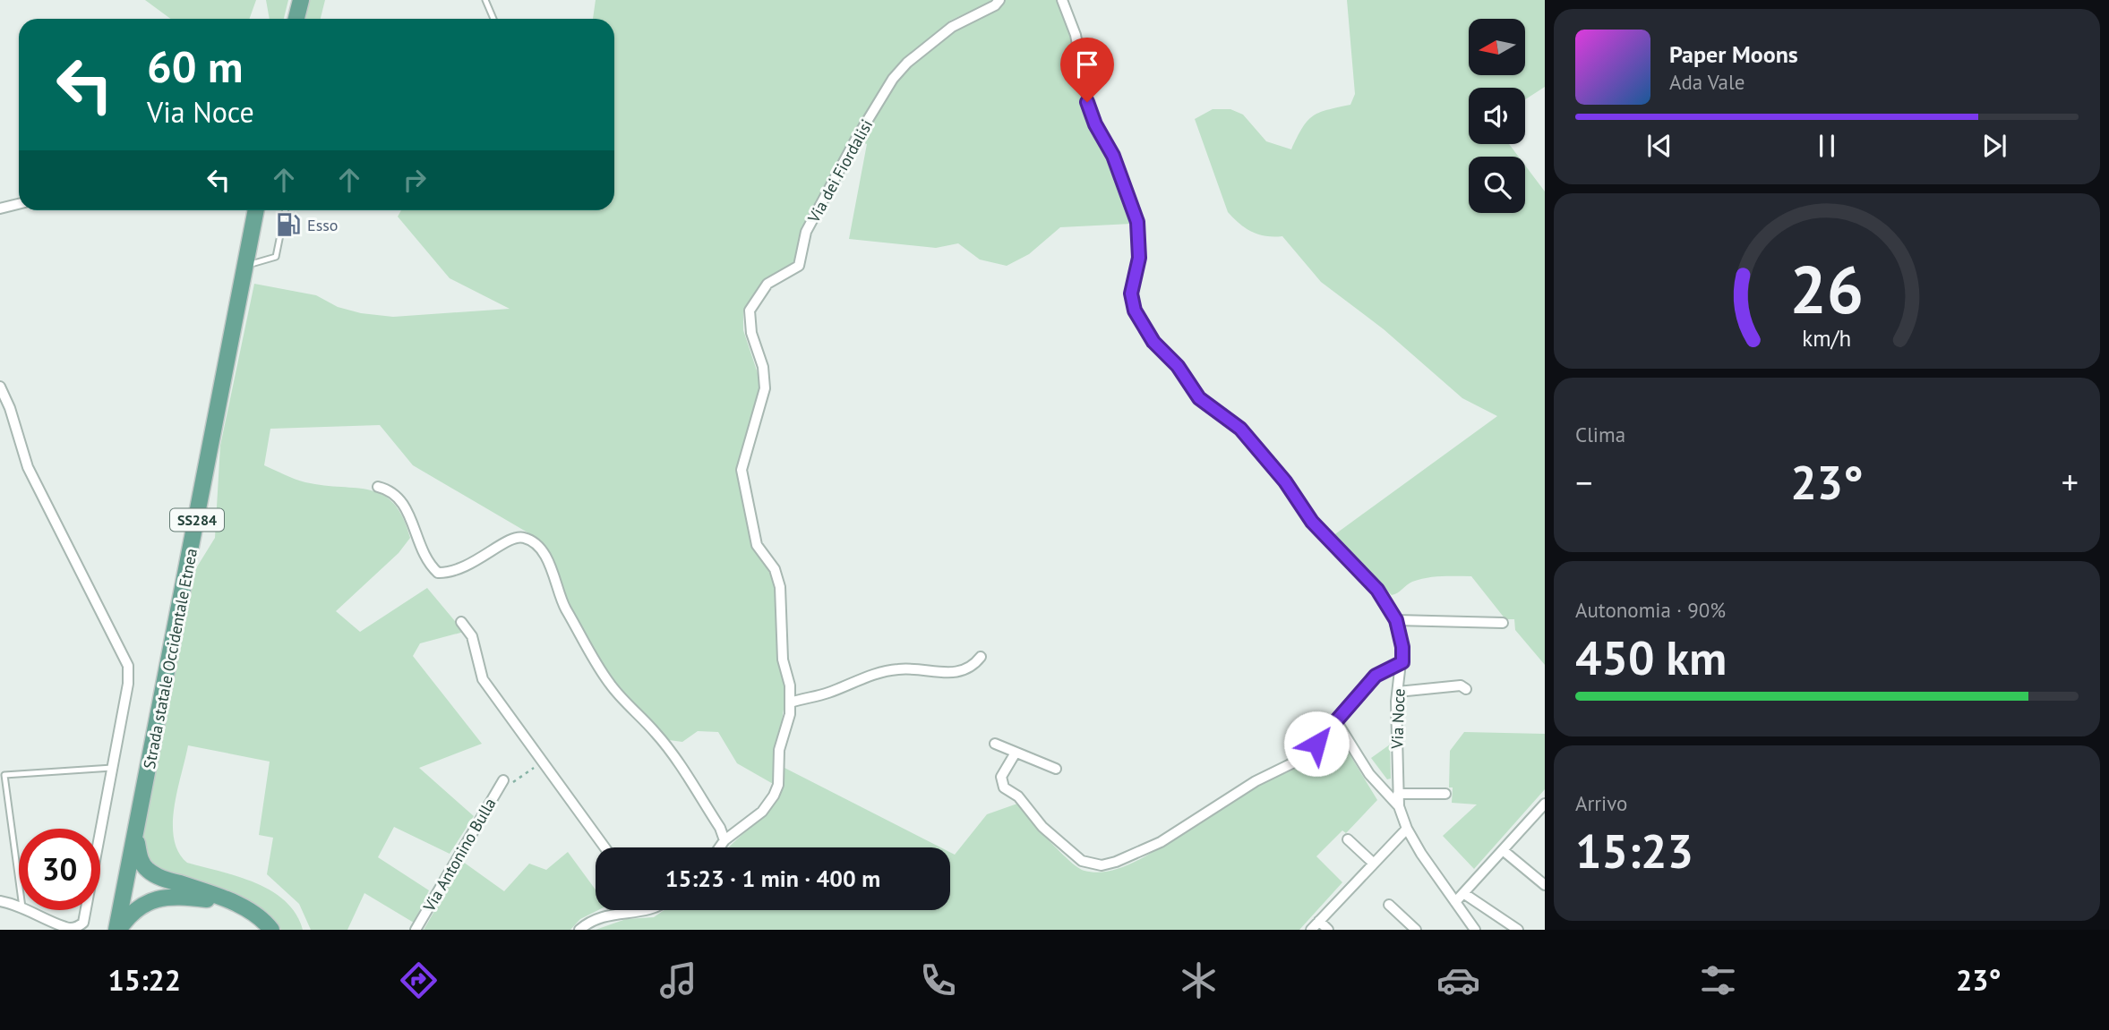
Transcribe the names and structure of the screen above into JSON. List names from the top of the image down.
{
  "streets": {
    "main road": ["SS284", "Strada statale Occidentale Etnea"],
    "street": ["Via dei Fiordalisi", "Via Noce", "Via Antonino Bulla"]
  },
  "places": {
    "fuel station": ["Esso"]
  },
  "north": "left",
  "page": {
    "turn": ["60 m", "Via Noce"],
    "song": ["Paper Moons", "Ada Vale"],
    "tile": [
      "Clima",
      ["Autonomia · 90%", "450 km"],
      ["Arrivo", "15:23"]
    ],
    "heat": ["−", "23°", "+"],
    "limit": "30",
    "trip": "15:23 · 1 min · 400 m",
    "tabs": ["15:22", "23°"],
    "gauge": ["26", "km/h"]
  }
}
